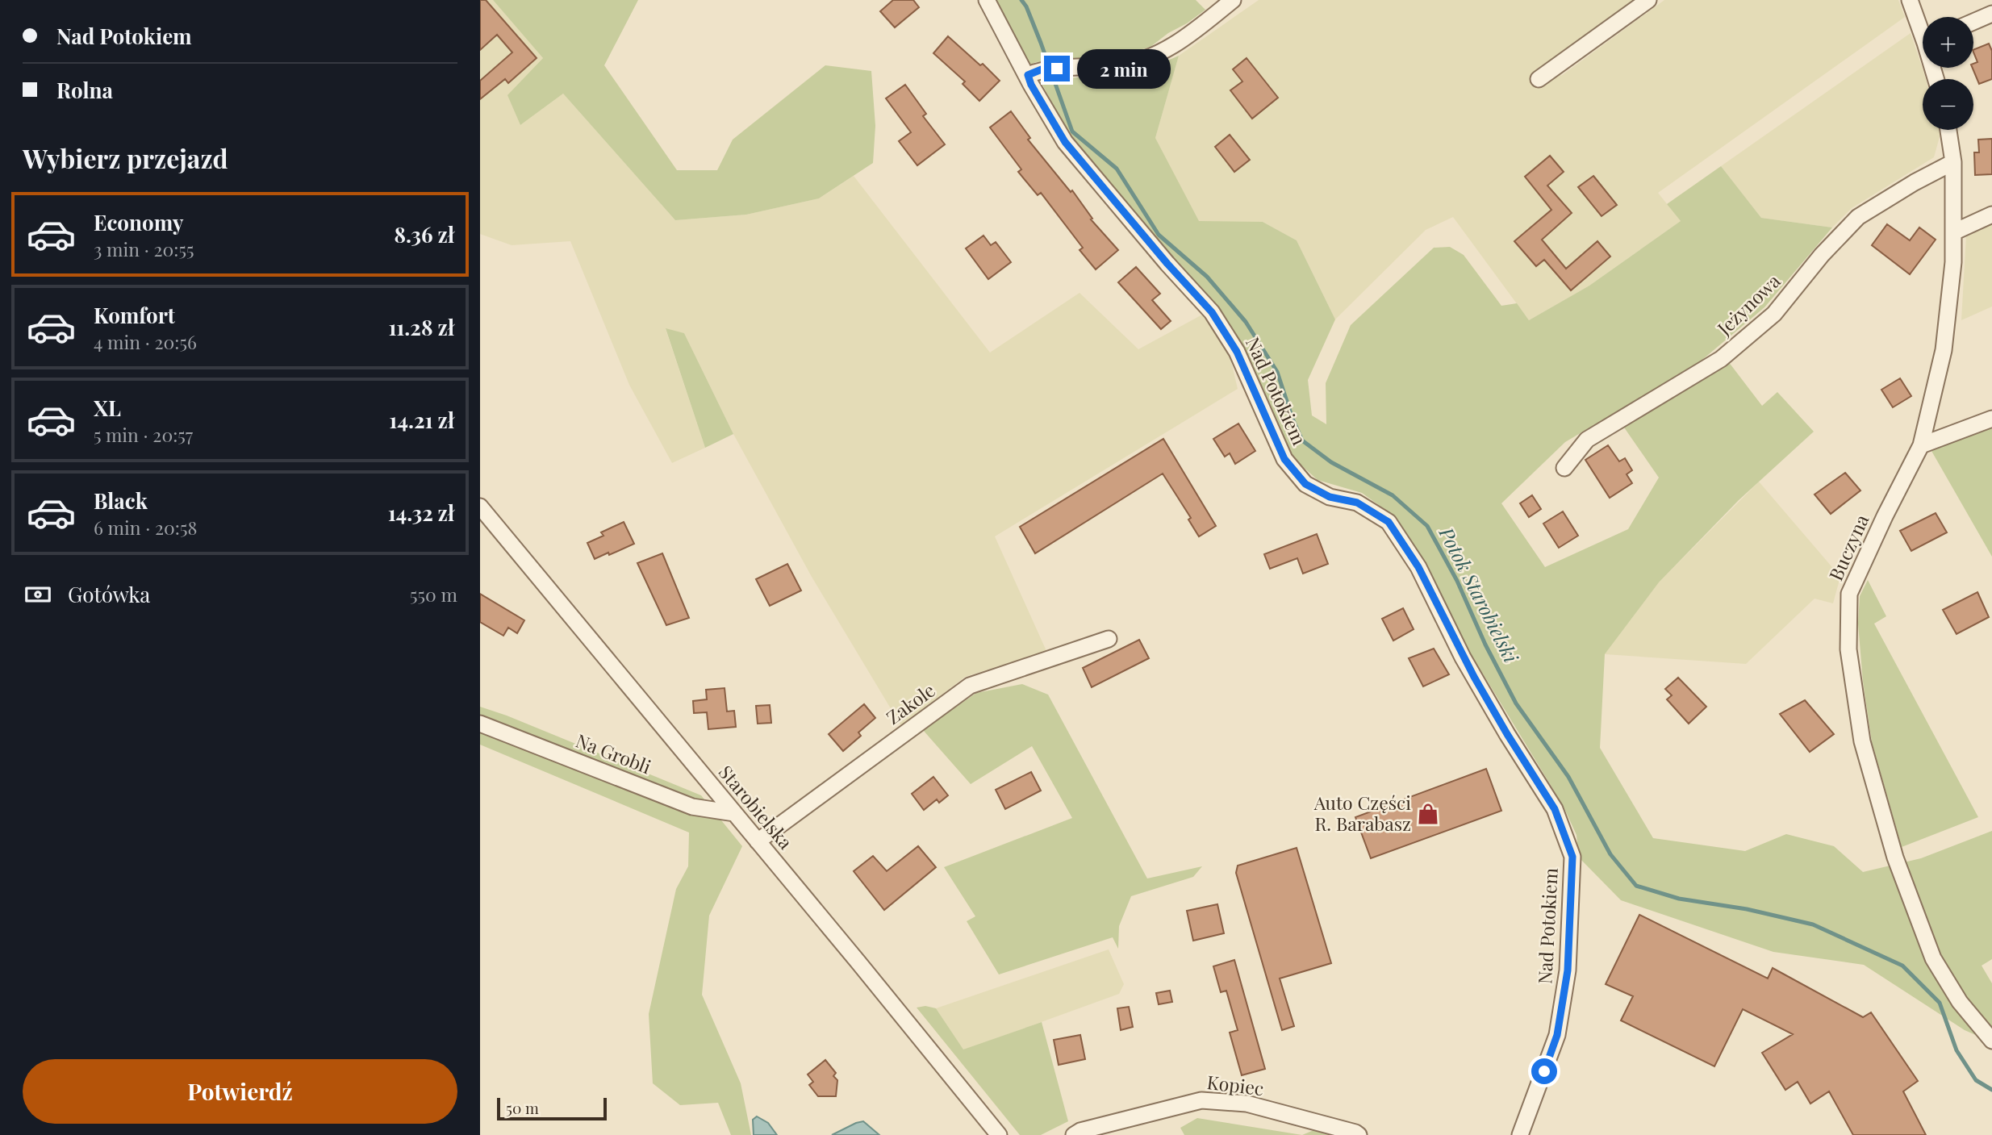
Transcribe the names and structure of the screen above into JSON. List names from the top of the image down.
{
  "streets": {
    "street": [
      "Jeżynowa",
      "Nad Potokiem",
      "Buczyna",
      "Zakole",
      "Na Grobli",
      "Starobielska",
      "Kopiec"
    ]
  },
  "crossings": [
    ["Jeżynowa", "Buczyna"],
    ["Zakole", "Starobielska"],
    ["Na Grobli", "Starobielska"]
  ],
  "water": ["Potok Starobielski"],
  "places": {
    "shop": ["Auto Części R. Barabasz"]
  },
  "scale_bar": "50 m",
  "page": {
    "banner": ["Nad Potokiem", "Rolna"],
    "map_buttons": ["+", "−"],
    "bubble": "2 min",
    "heading": "Wybierz przejazd",
    "list": [
      {
        "name": "Economy",
        "note": "3 min · 20:55",
        "value": "8.36 zł"
      },
      {
        "name": "Komfort",
        "note": "4 min · 20:56",
        "value": "11.28 zł"
      },
      {
        "name": "XL",
        "note": "5 min · 20:57",
        "value": "14.21 zł"
      },
      {
        "name": "Black",
        "note": "6 min · 20:58",
        "value": "14.32 zł"
      }
    ],
    "pay": ["Gotówka", "550 m"],
    "buttons": "Potwierdź",
    "scale": "50 m"
  }
}
